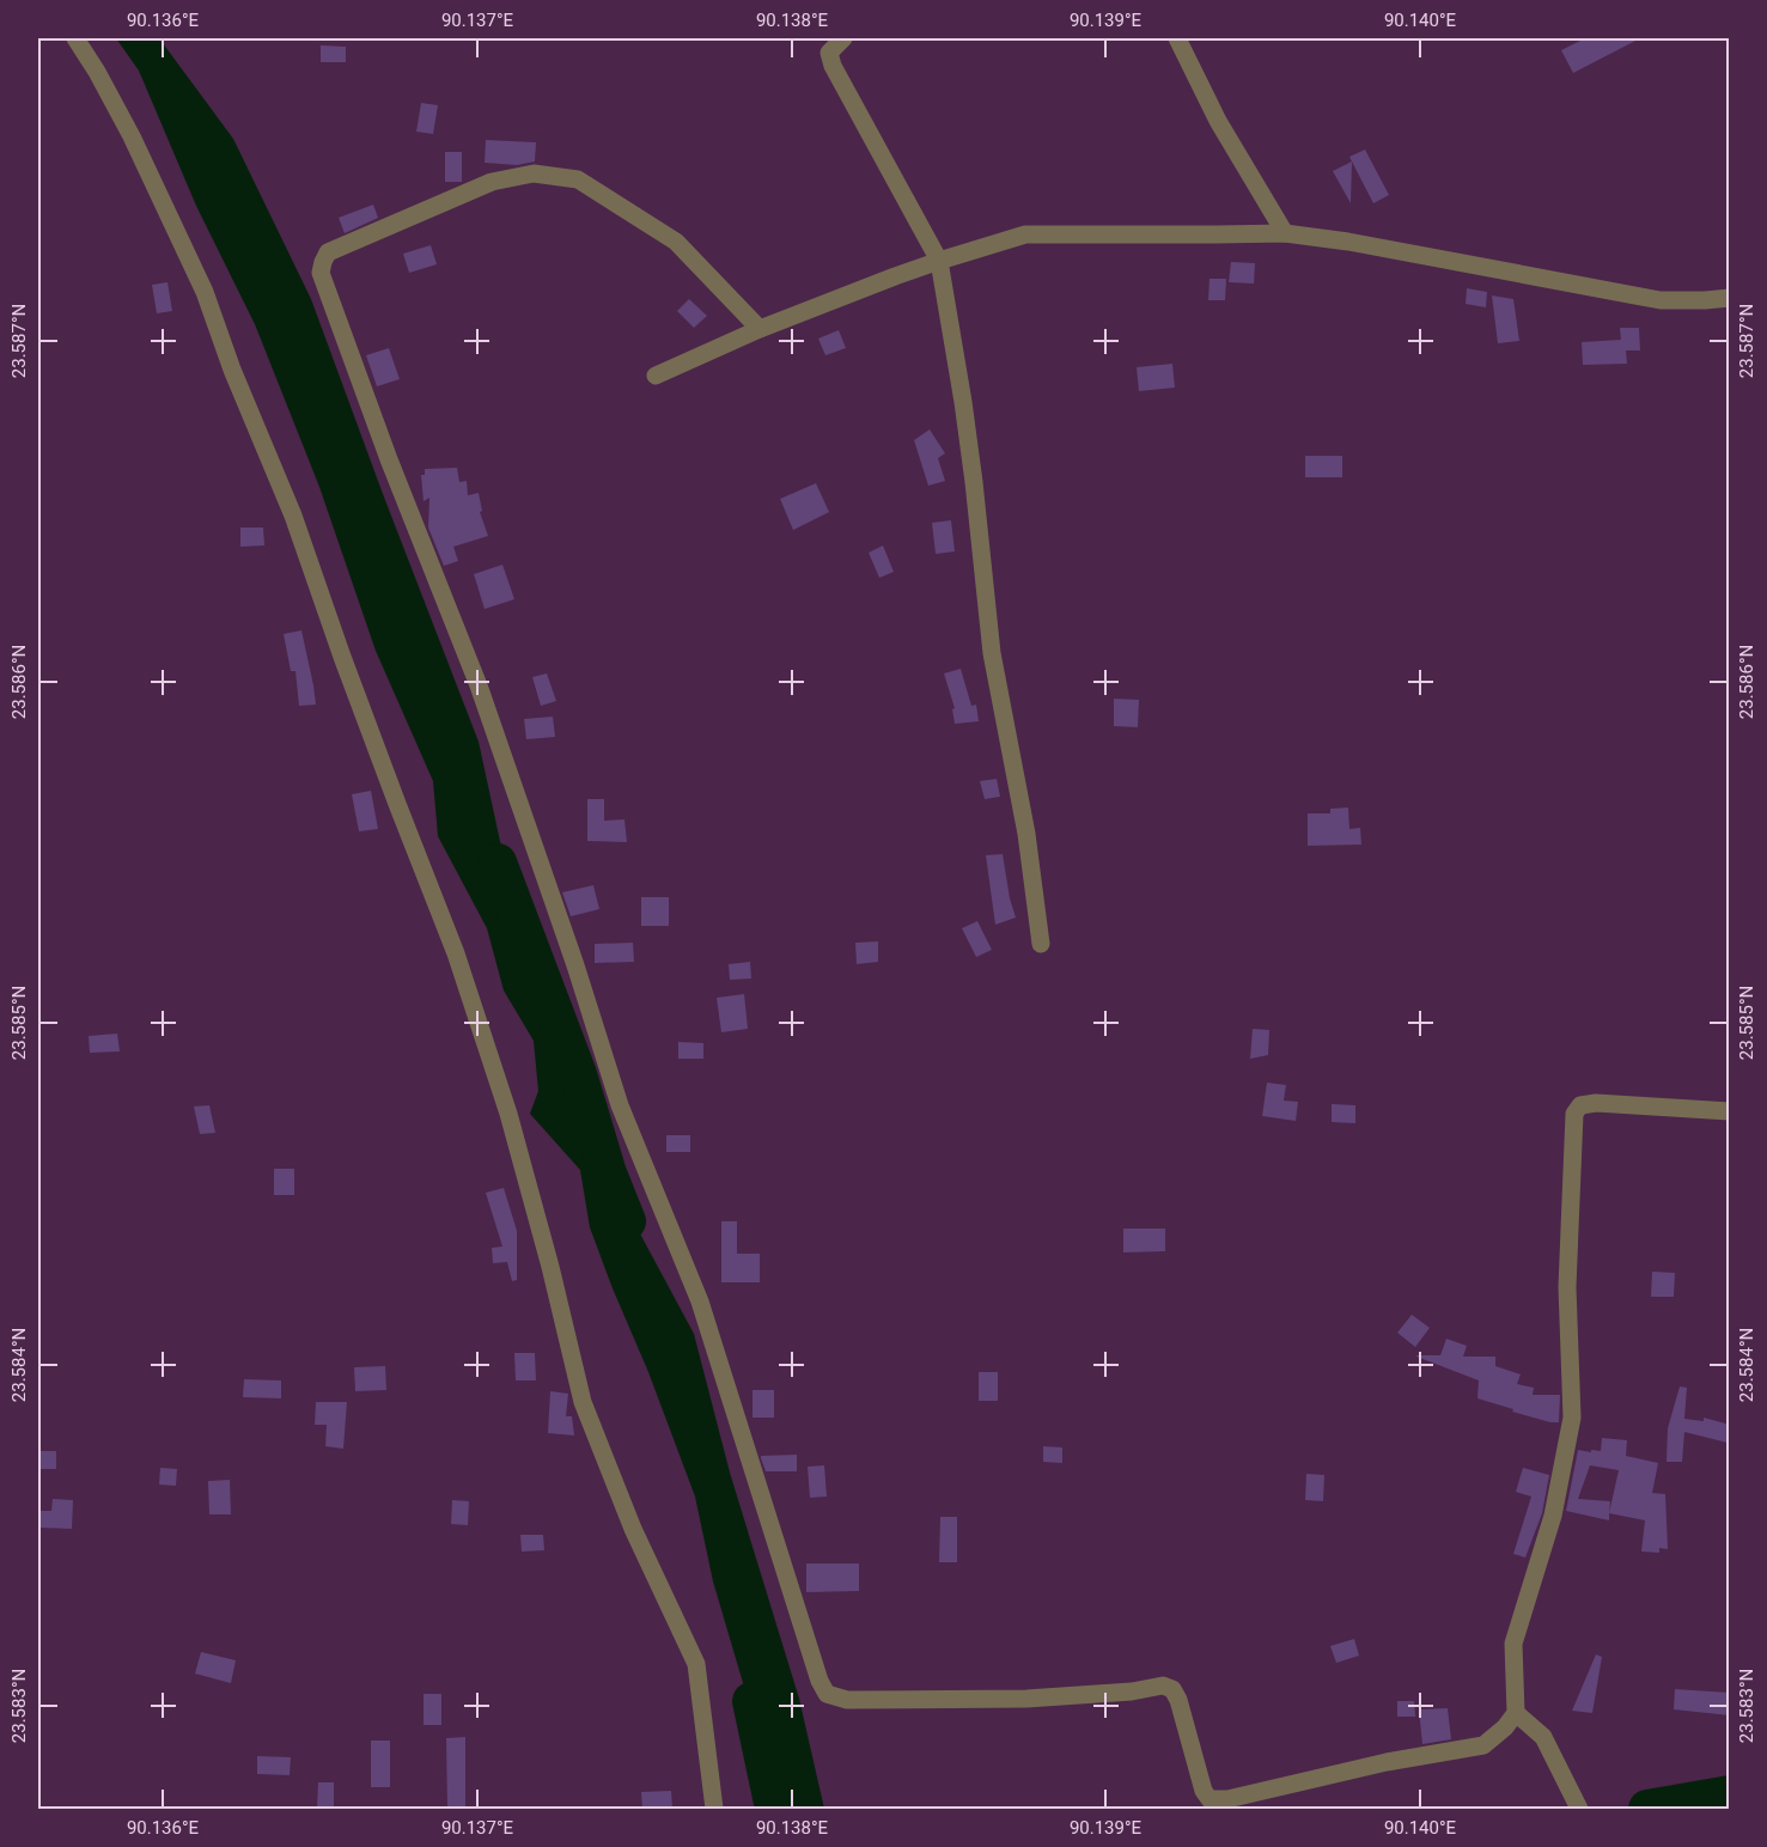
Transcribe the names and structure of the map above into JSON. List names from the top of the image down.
{
  "coordinates": [
    "90.136°E",
    "90.137°E",
    "90.138°E",
    "90.139°E",
    "90.140°E",
    "23.587°N",
    "23.586°N",
    "23.585°N",
    "23.584°N",
    "23.583°N"
  ]
}
